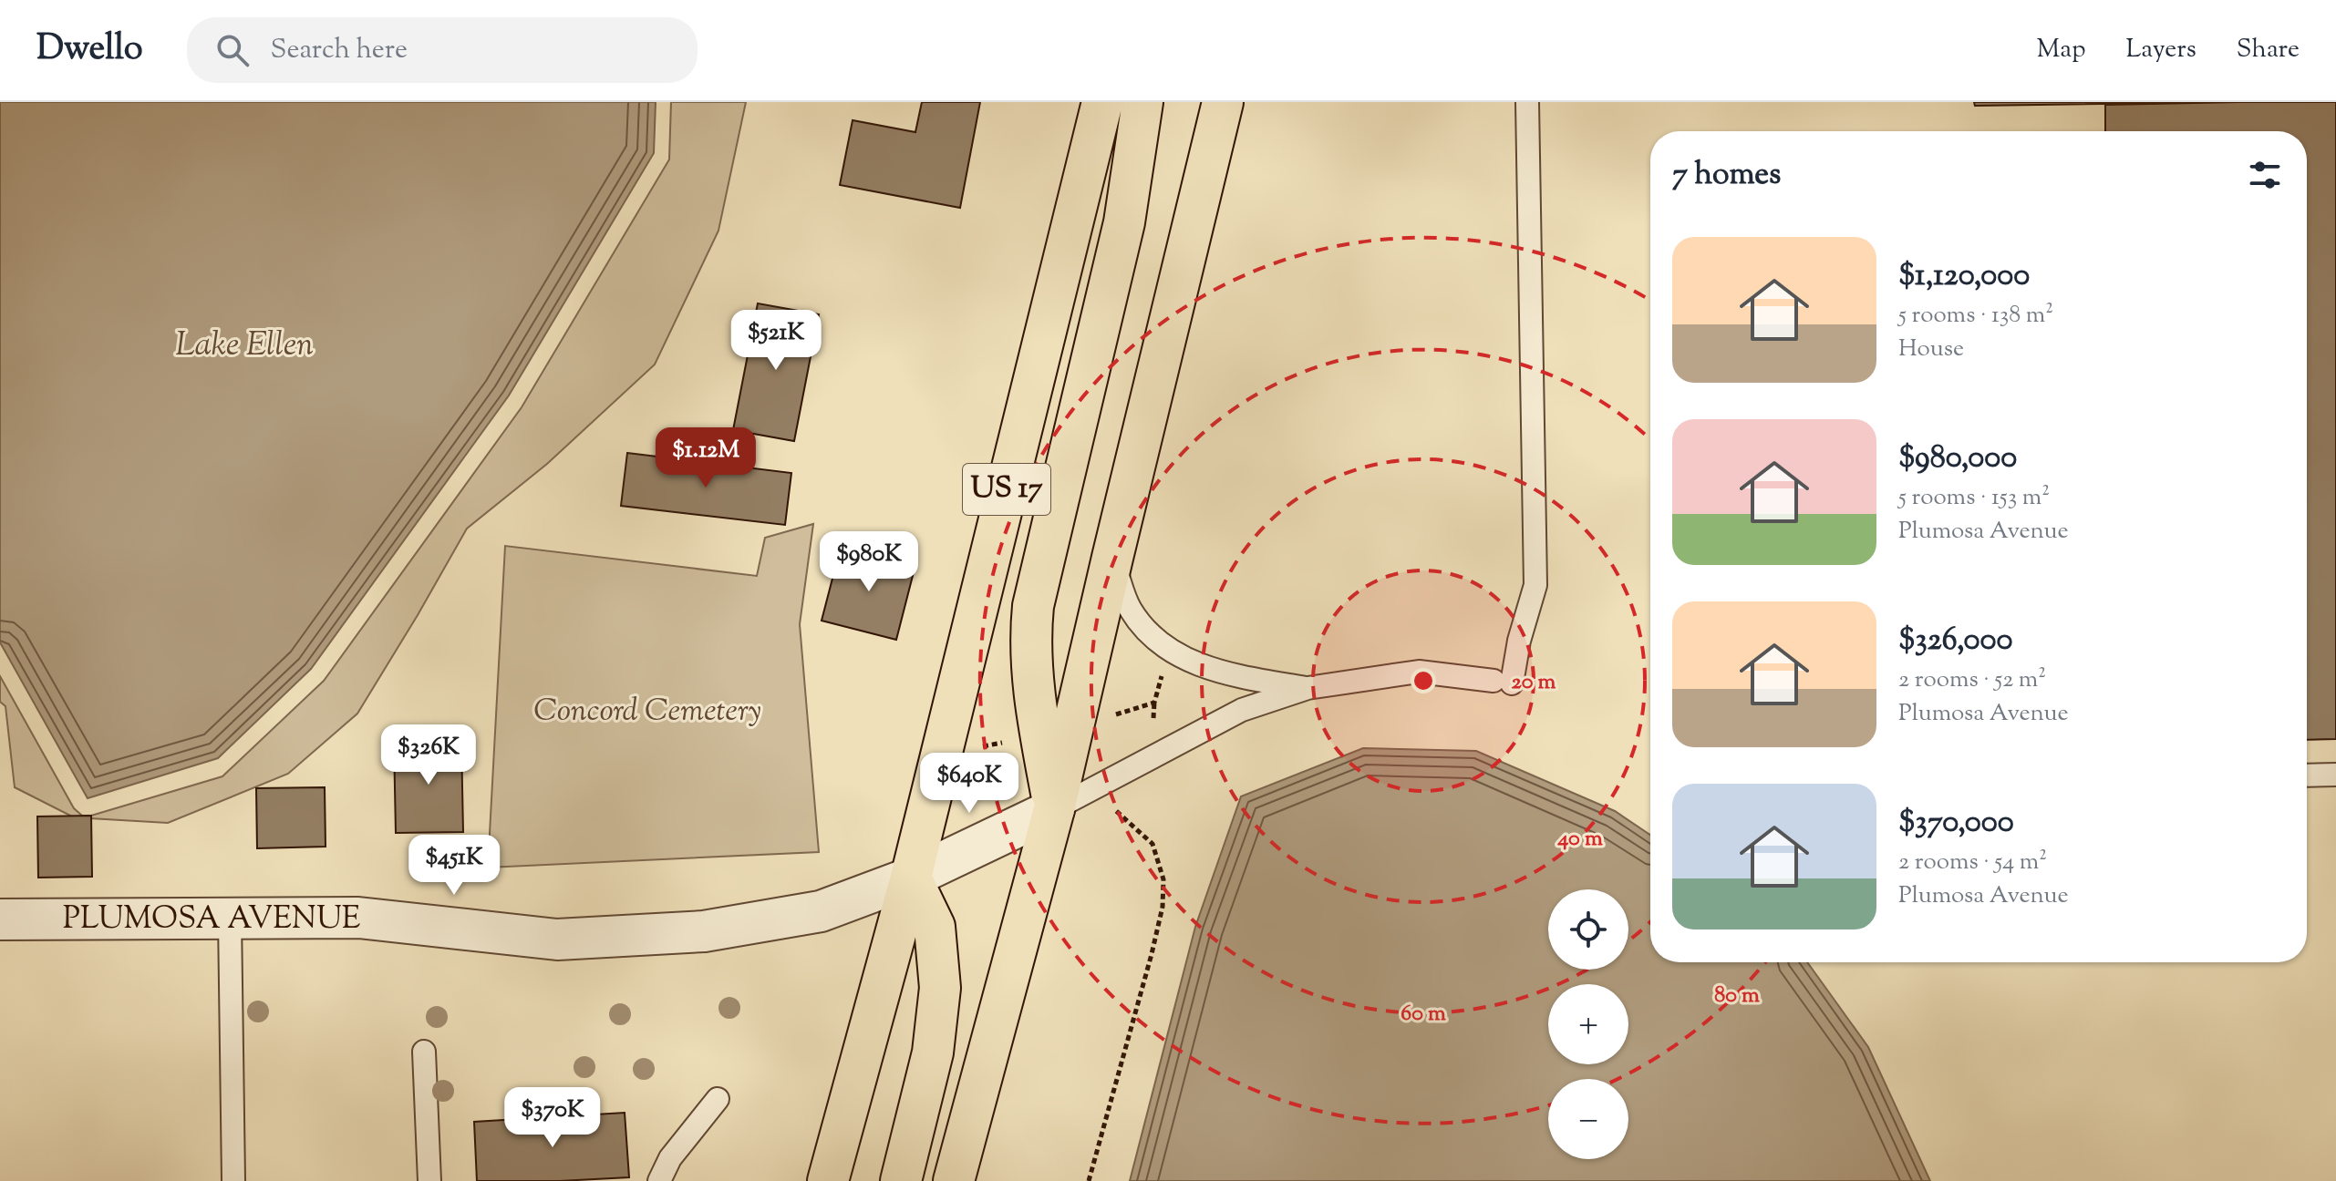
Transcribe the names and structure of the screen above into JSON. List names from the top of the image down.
{
  "streets": {
    "main road": ["US 17"],
    "street": ["PLUMOSA AVENUE"]
  },
  "crossings": [
    ["US 17", "PLUMOSA AVENUE"]
  ],
  "water": ["Lake Ellen"],
  "parks": ["Concord Cemetery"],
  "page": {
    "header": "Dwello",
    "search": "Search here",
    "nav": ["Map", "Layers", "Share"],
    "heading": "7 homes",
    "list": [
      {
        "name": "$1,120,000",
        "note": "5 rooms · 138 m² · House"
      },
      {
        "name": "$980,000",
        "note": "5 rooms · 153 m² · Plumosa Avenue"
      },
      {
        "name": "$326,000",
        "note": "2 rooms · 52 m² · Plumosa Avenue"
      },
      {
        "name": "$370,000",
        "note": "2 rooms · 54 m² · Plumosa Avenue"
      }
    ],
    "price": [
      "$521K",
      "$1.12M",
      "$980K",
      "$326K",
      "$640K",
      "$451K",
      "$370K"
    ],
    "map_buttons": ["+", "−"]
  },
  "rings": [
    "20 m",
    "40 m",
    "80 m",
    "60 m"
  ]
}
